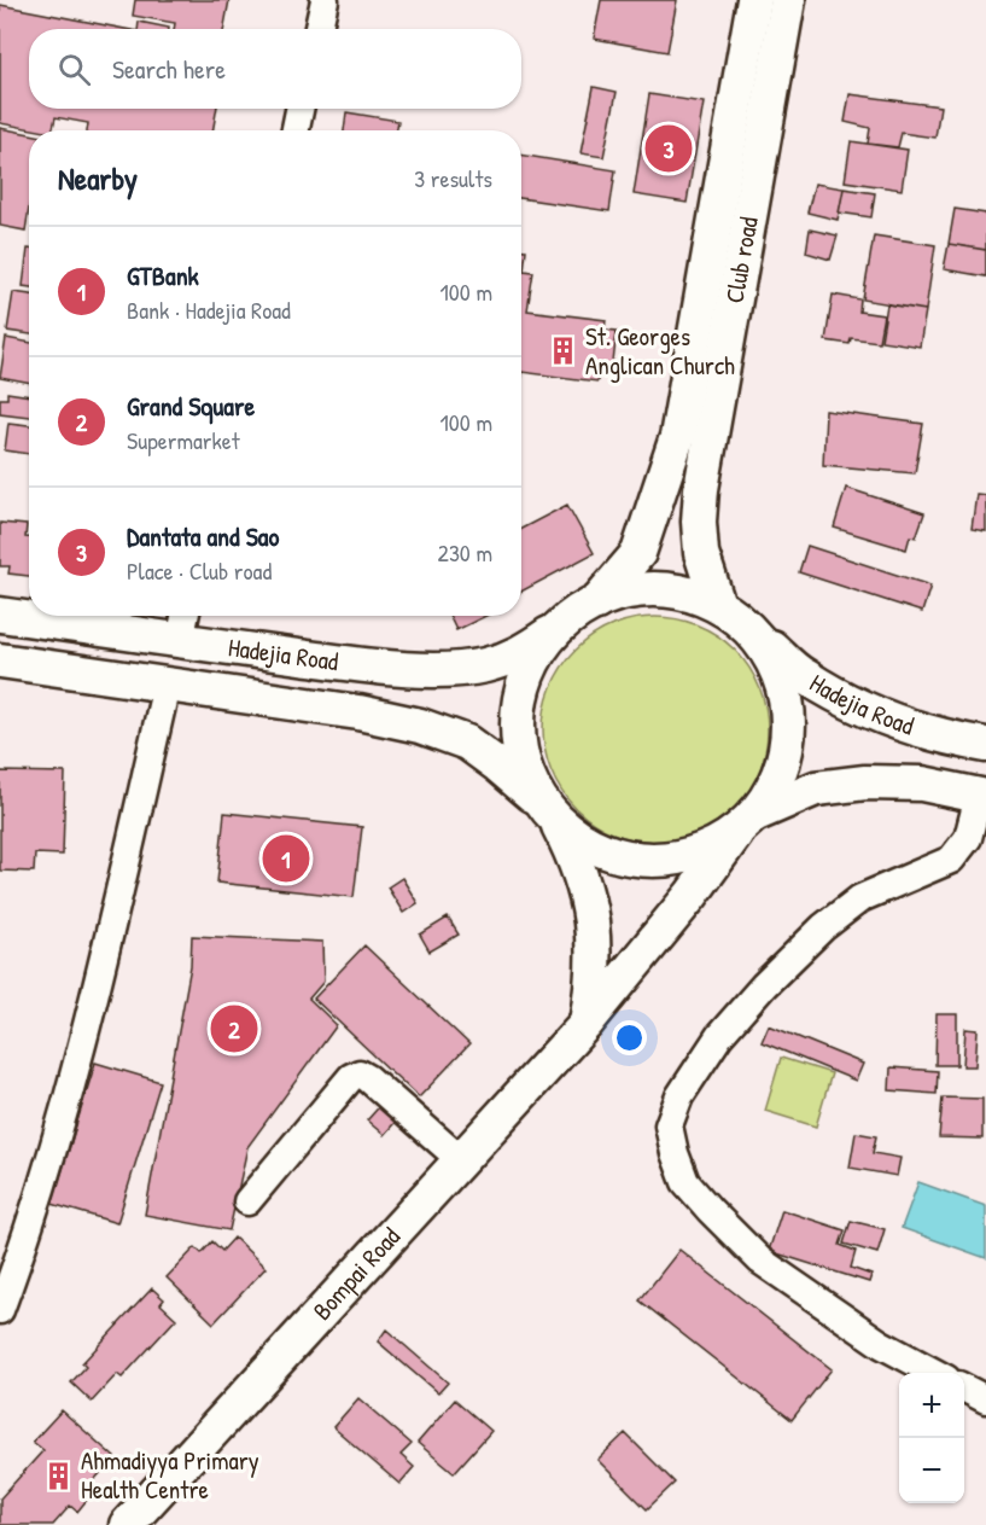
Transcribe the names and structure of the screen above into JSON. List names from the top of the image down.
{
  "streets": {
    "main road": ["Club road", "Hadejia Road", "Bompai Road"]
  },
  "crossings": [
    ["Hadejia Road", "Bompai Road"]
  ],
  "places": {
    "building": ["St. Georges Anglican Church", "Ahmadiyya Primary Health Centre"]
  },
  "page": {
    "search": "Search here",
    "pins": ["3", "1", "2"],
    "heading": ["Nearby", "3 results"],
    "list": [
      {
        "mark": "1",
        "name": "GTBank",
        "note": "Bank · Hadejia Road",
        "value": "100 m"
      },
      {
        "mark": "2",
        "name": "Grand Square",
        "note": "Supermarket",
        "value": "100 m"
      },
      {
        "mark": "3",
        "name": "Dantata and Sao",
        "note": "Place · Club road",
        "value": "230 m"
      }
    ],
    "map_buttons": ["+", "−"]
  }
}
